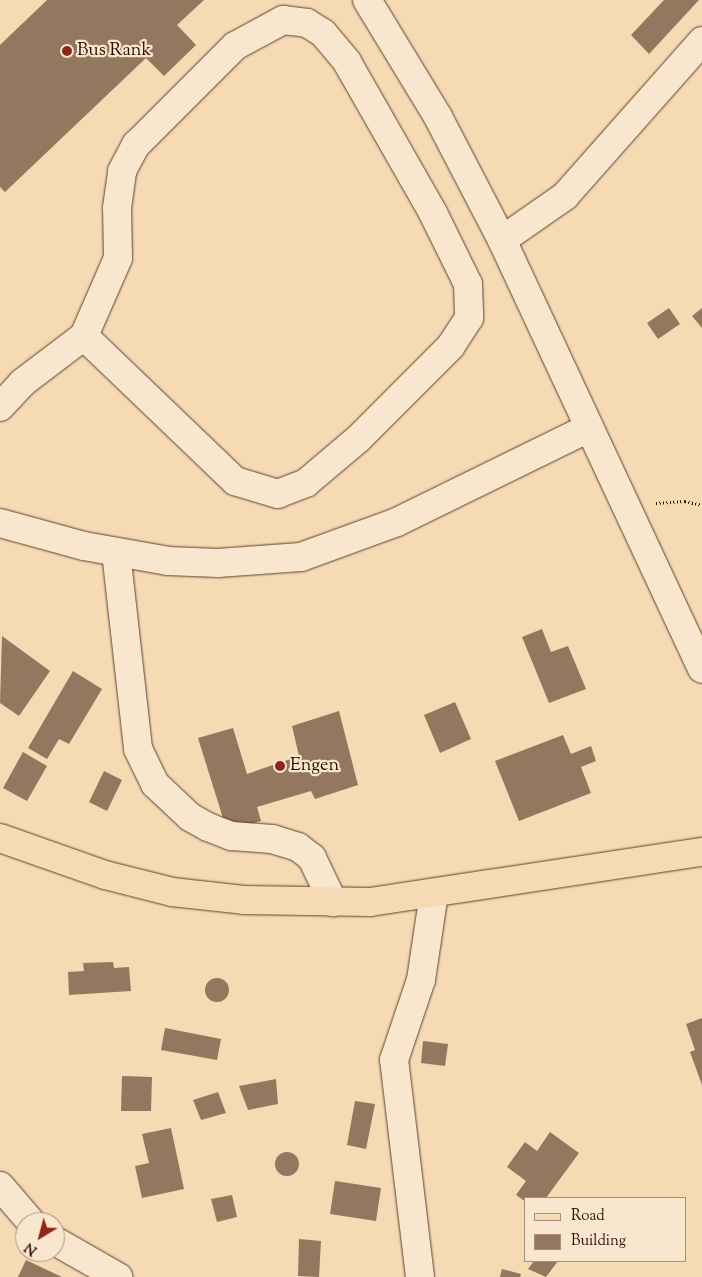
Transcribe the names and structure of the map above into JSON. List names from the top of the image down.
{
  "places": ["Bus Rank", "Engen"],
  "legend": ["Road", "Building"],
  "north": "bottom left"
}
